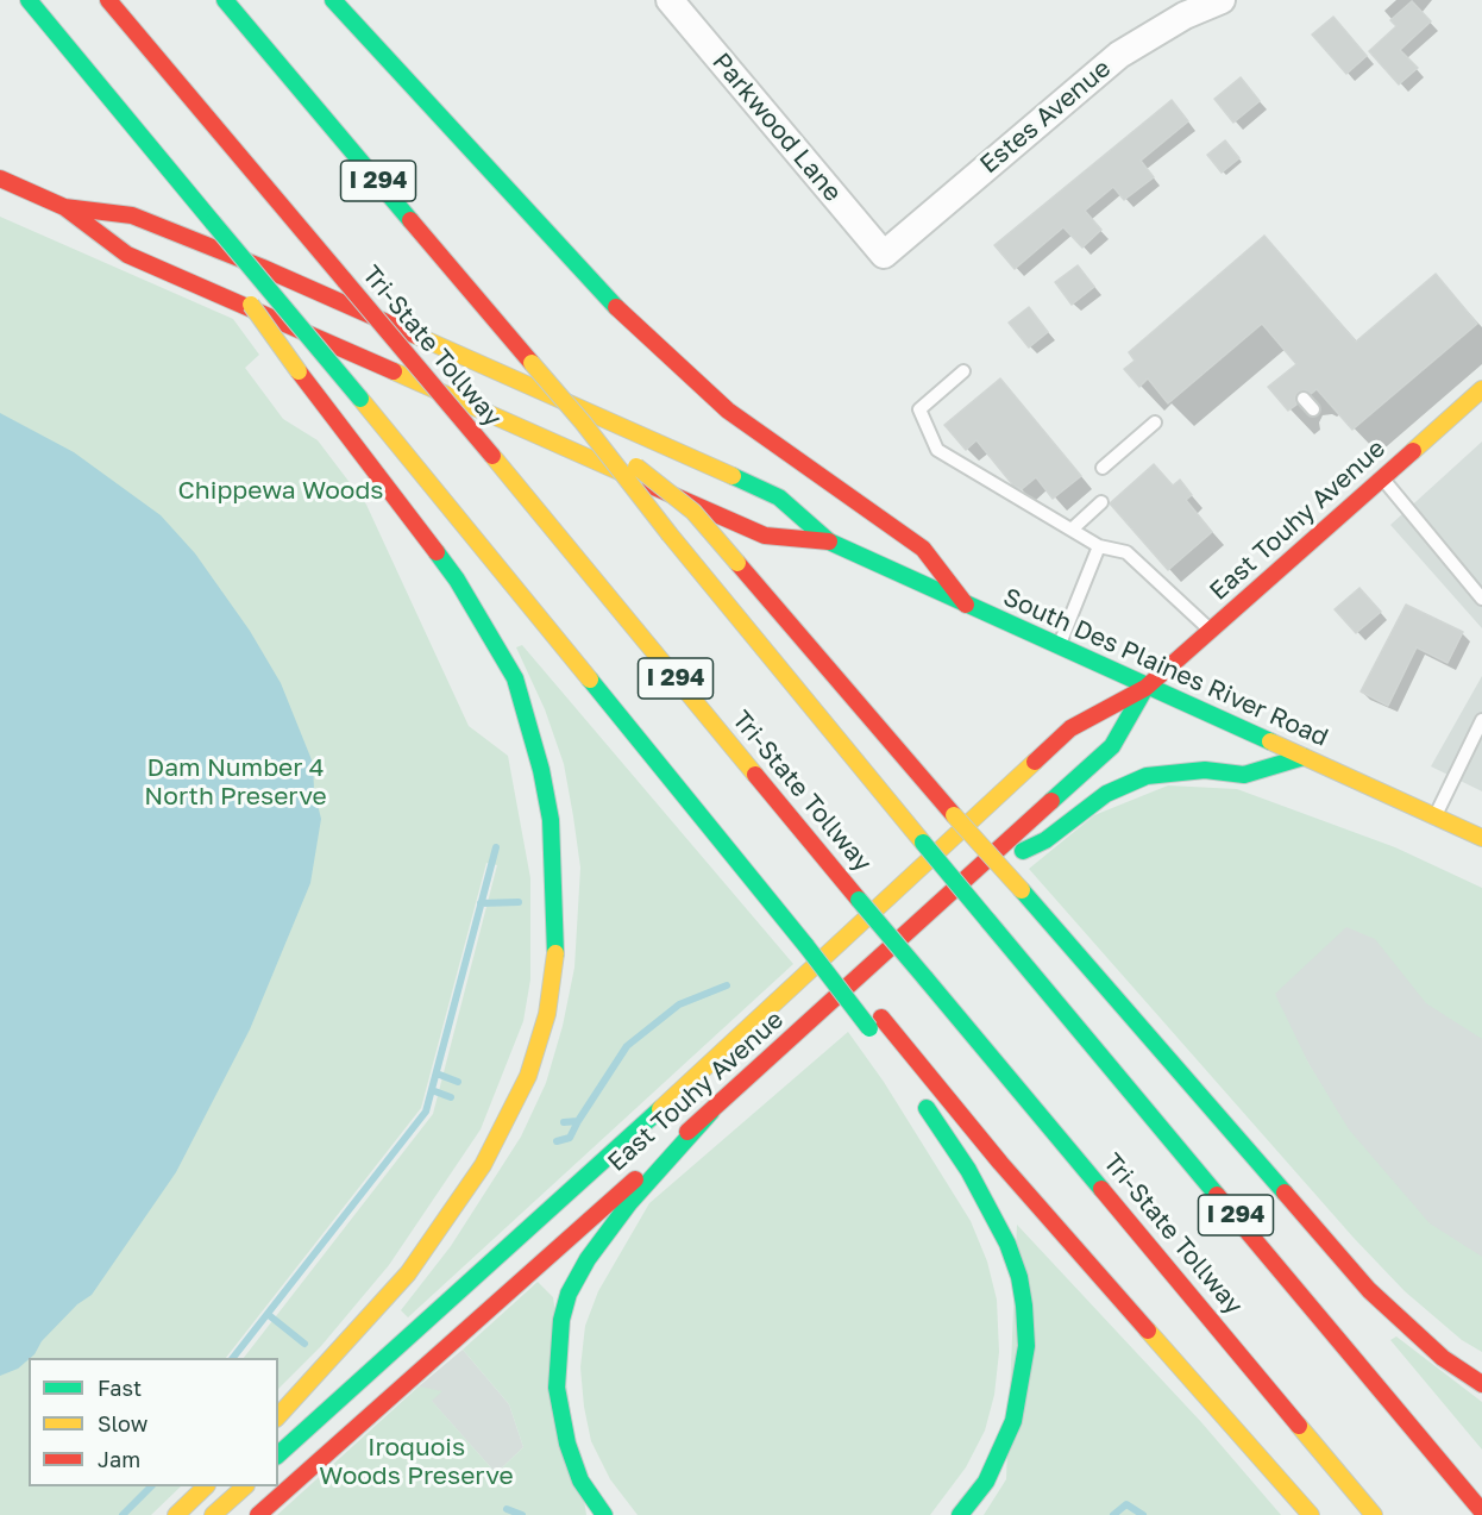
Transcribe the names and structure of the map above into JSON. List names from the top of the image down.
{
  "streets": {
    "main road": [
      "I 294",
      "Tri-State Tollway",
      "East Touhy Avenue",
      "South Des Plaines River Road"
    ],
    "street": ["Estes Avenue", "Parkwood Lane"]
  },
  "crossings": [
    ["Estes Avenue", "Parkwood Lane"],
    ["East Touhy Avenue", "South Des Plaines River Road"]
  ],
  "parks": ["Chippewa Woods", "Dam Number 4 North Preserve", "Iroquois Woods Preserve"],
  "legend": ["Fast", "Slow", "Jam"]
}
